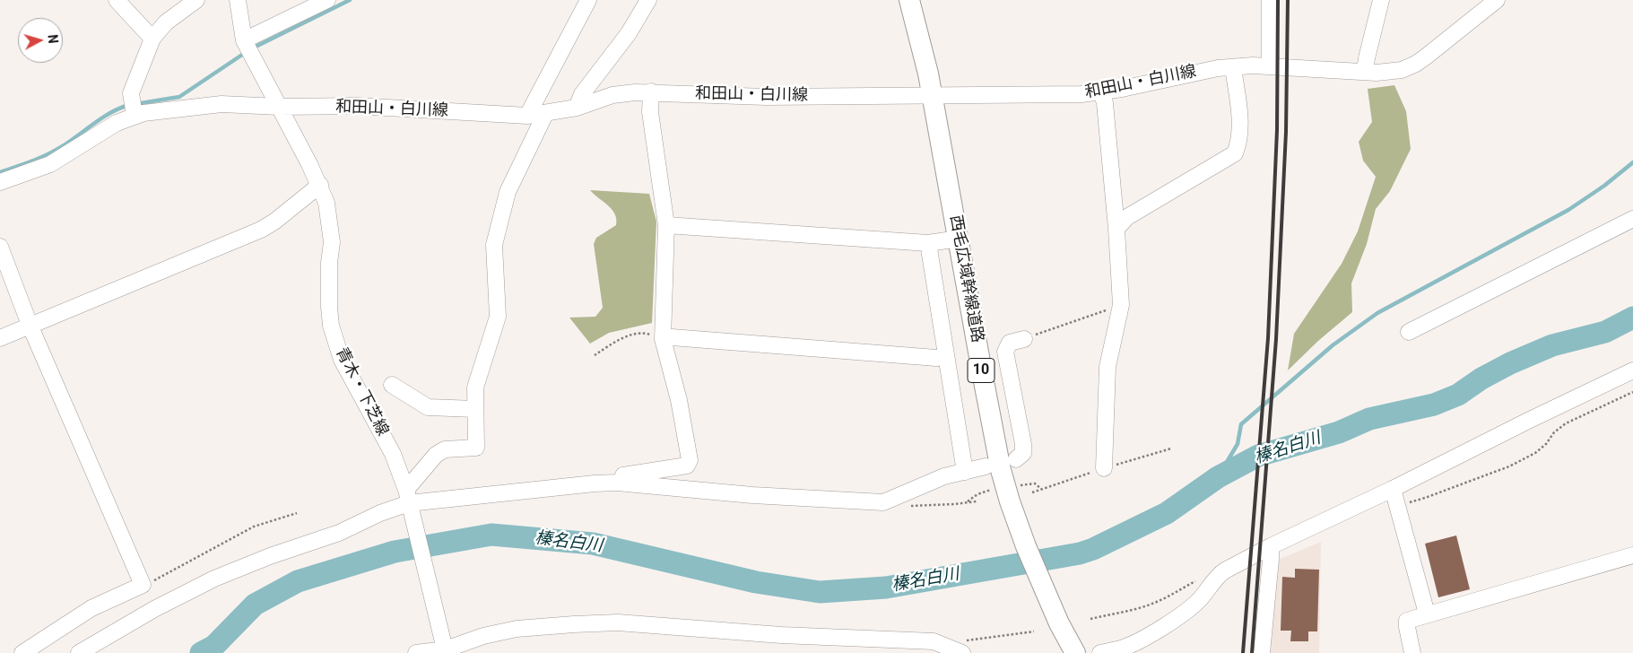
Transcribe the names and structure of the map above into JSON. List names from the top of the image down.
{
  "streets": {
    "main road": ["西毛広域幹線道路", "10"],
    "street": ["和田山・白川線", "青木・下芝線"]
  },
  "crossings": [
    ["和田山・白川線", "西毛広域幹線道路"],
    ["和田山・白川線", "青木・下芝線"]
  ],
  "water": ["榛名白川"],
  "north": "right"
}
